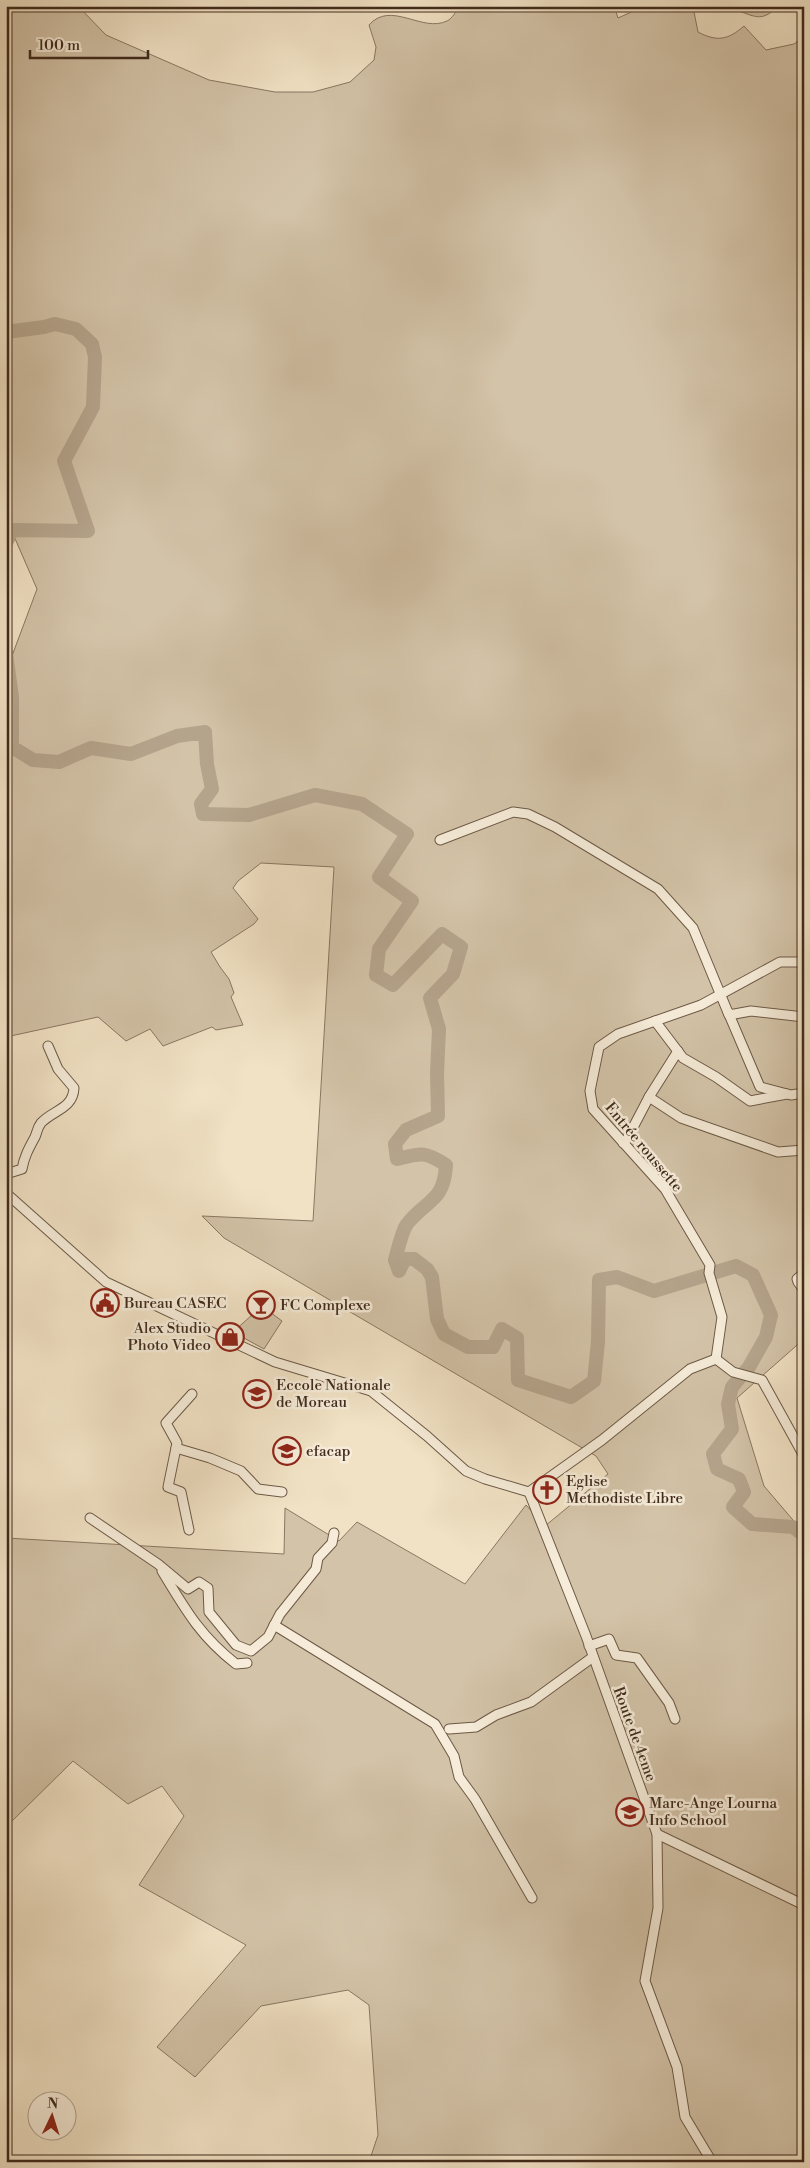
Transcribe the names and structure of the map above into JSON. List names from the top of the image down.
{
  "streets": {
    "street": ["Entrée roussette", "Route de 4eme"]
  },
  "places": {
    "public building": ["Bureau CASEC"],
    "bar": ["FC Complexe"],
    "shop": ["Alex Studio Photo Video"],
    "school or university": ["Eccole Nationale de Moreau", "efacap", "Marc-Ange Lourna Info School"],
    "church": ["Eglise Methodiste Libre"]
  },
  "scale_bar": "100 m",
  "north": "top"
}
